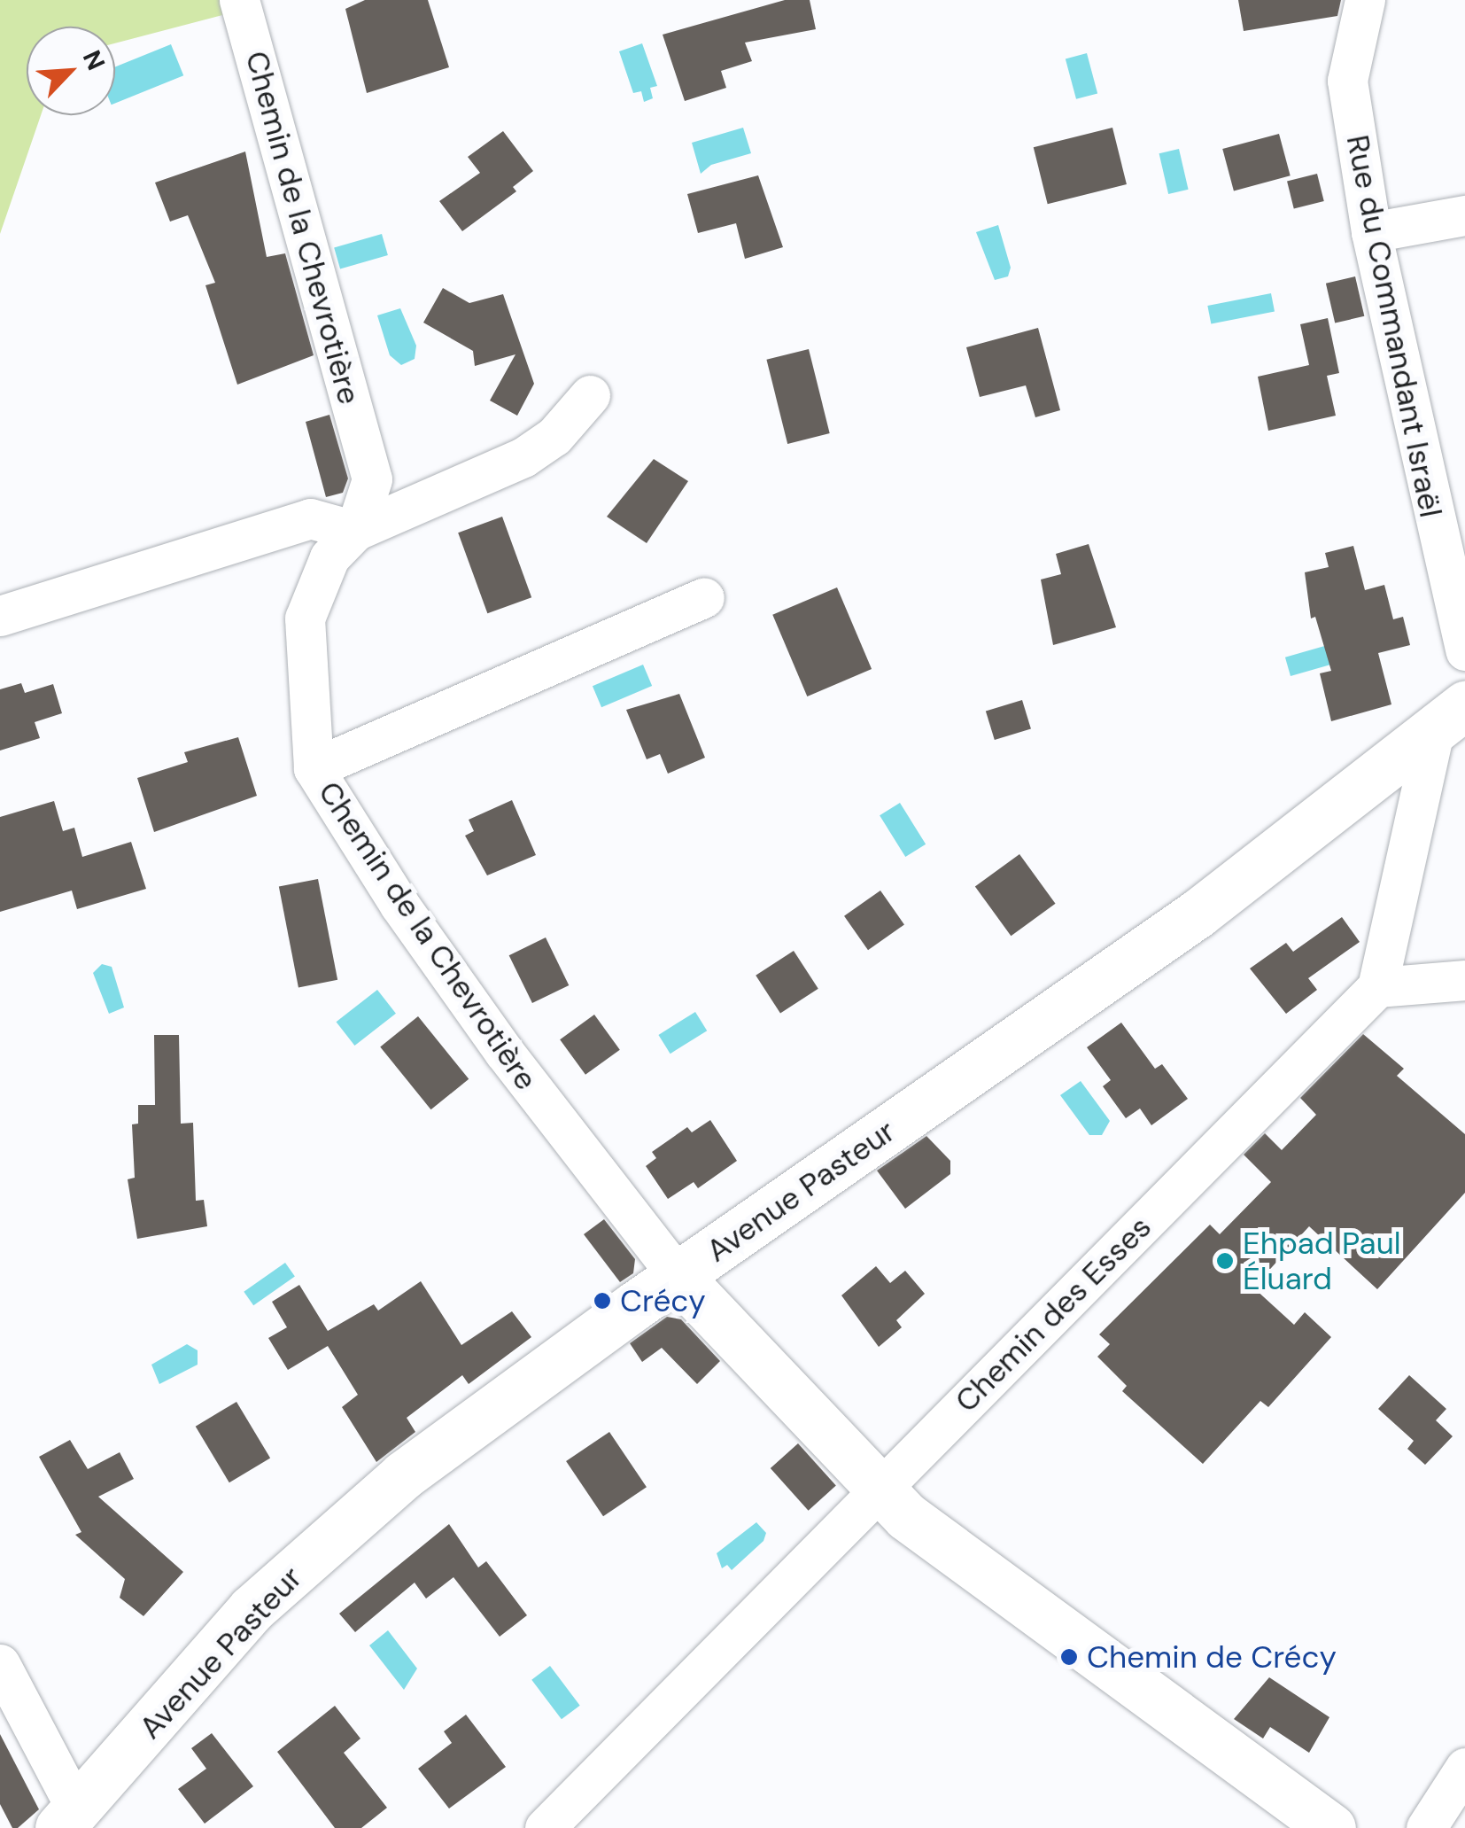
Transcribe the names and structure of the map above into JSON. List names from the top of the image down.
{
  "streets": {
    "main road": ["Avenue Pasteur"],
    "street": ["Chemin de la Chevrotière", "Rue du Commandant Israël", "Chemin des Esses"]
  },
  "crossings": [
    ["Chemin de la Chevrotière", "Avenue Pasteur"]
  ],
  "places": ["Ehpad Paul Éluard", "Crécy", "Chemin de Crécy"],
  "north": "top right"
}
